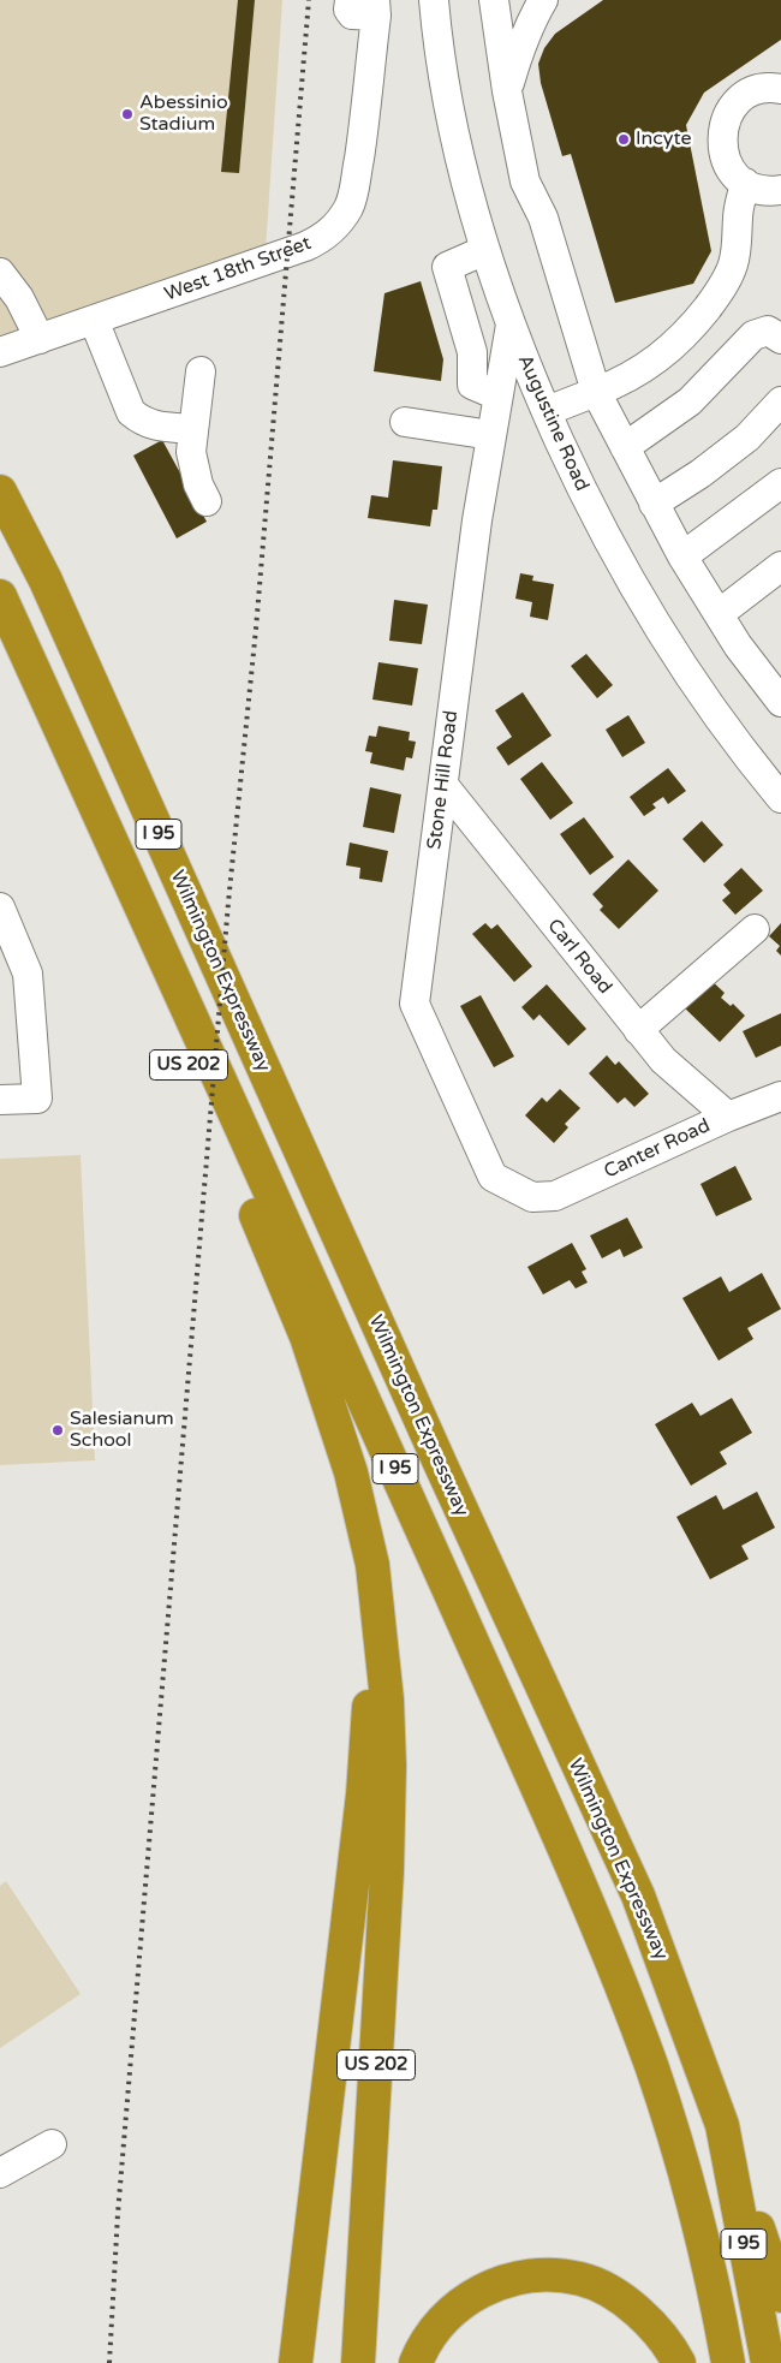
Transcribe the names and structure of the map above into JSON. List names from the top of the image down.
{
  "streets": {
    "highway": ["I 95", "Wilmington Expressway", "US 202"],
    "street": [
      "West 18th Street",
      "Augustine Road",
      "Stone Hill Road",
      "Carl Road",
      "Canter Road"
    ]
  },
  "crossings": [
    ["Augustine Road", "Stone Hill Road"],
    ["Stone Hill Road", "Carl Road"],
    ["Stone Hill Road", "Canter Road"],
    ["Carl Road", "Canter Road"]
  ],
  "places": ["Abessinio Stadium", "Incyte", "Salesianum School"]
}
